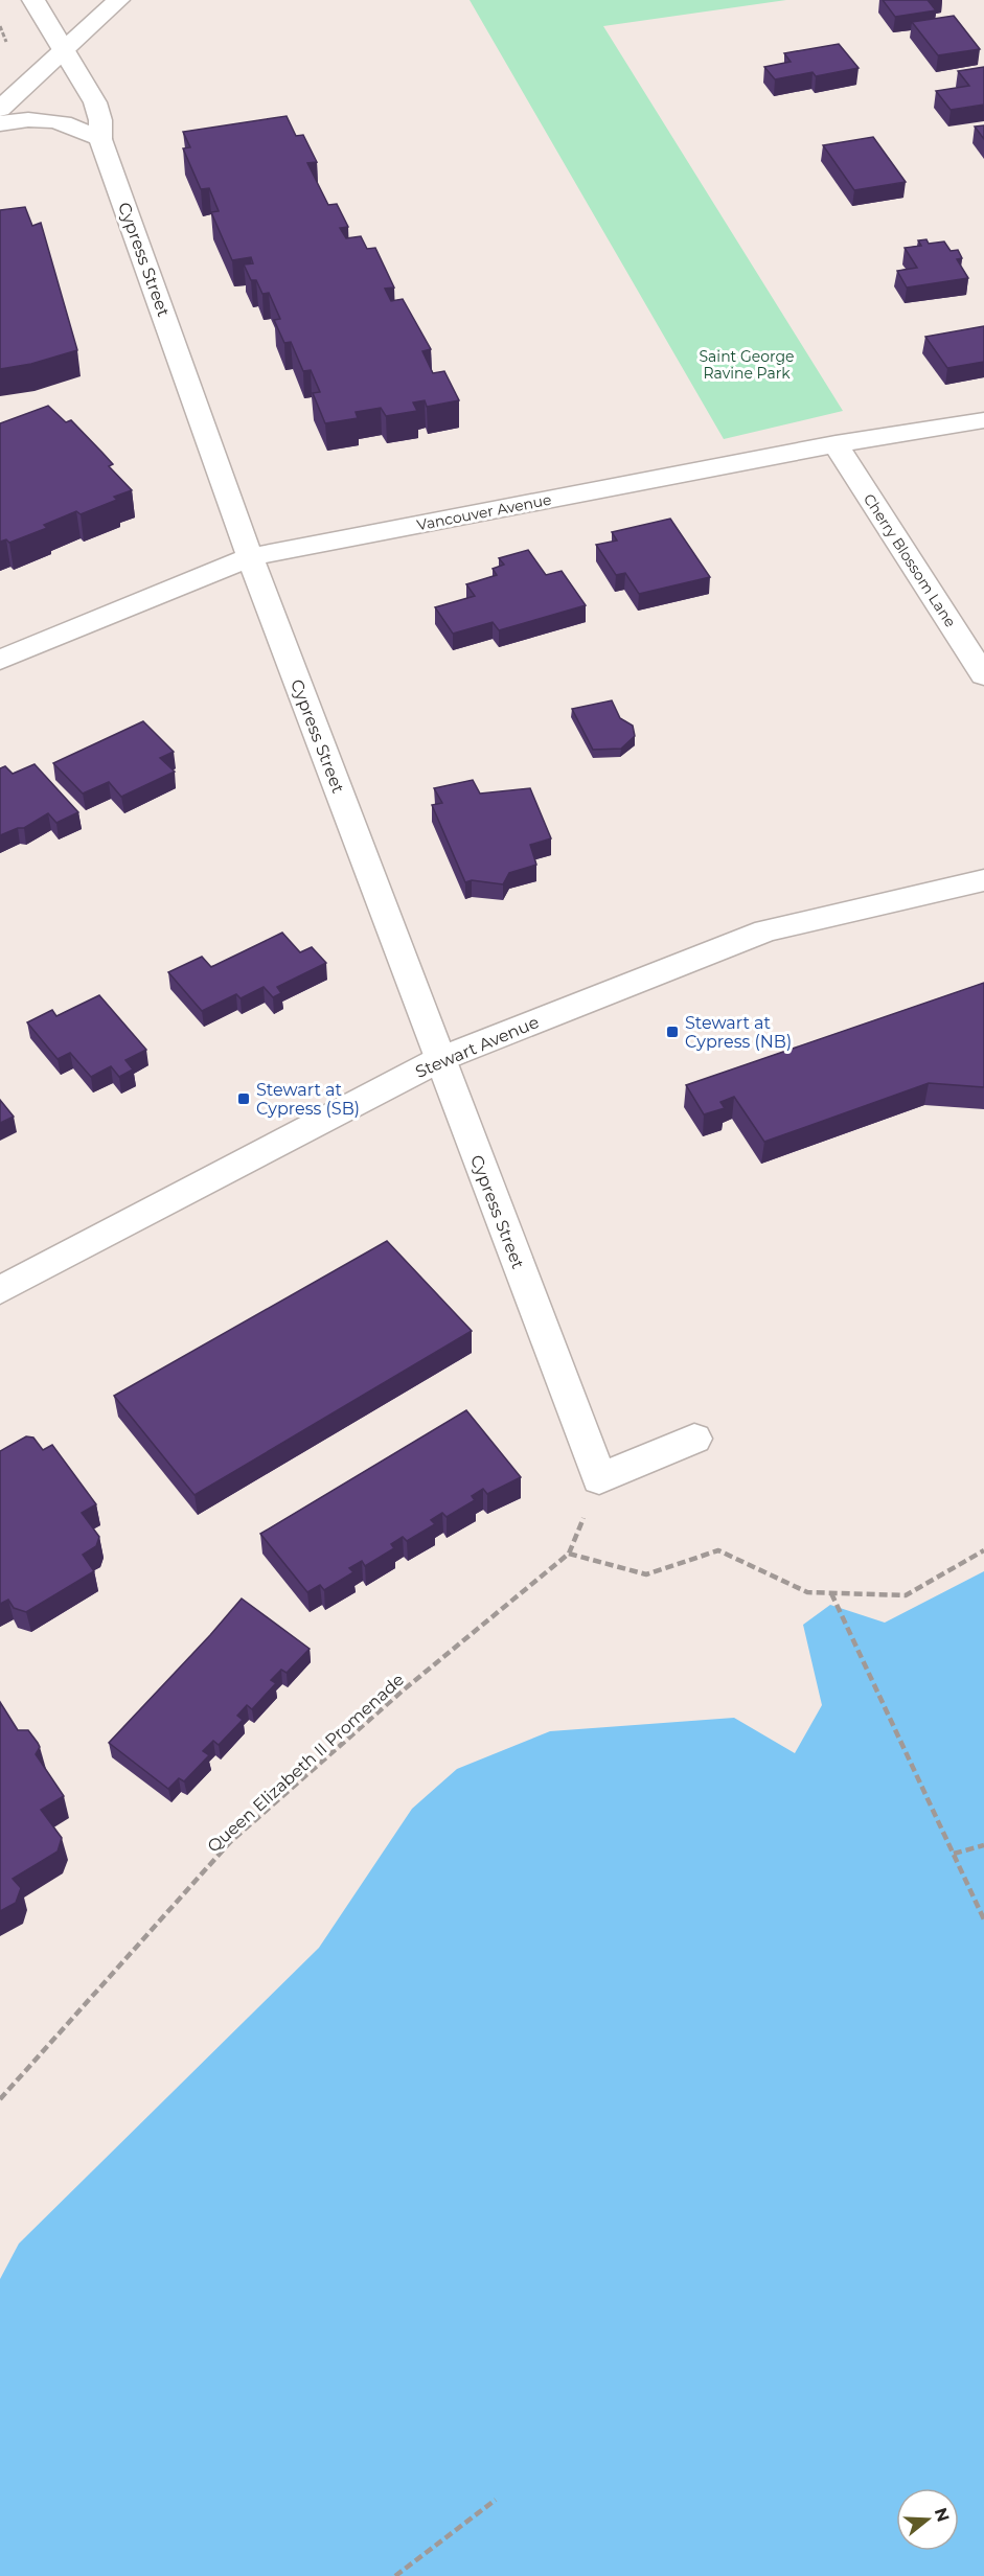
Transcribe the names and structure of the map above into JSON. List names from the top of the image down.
{
  "streets": {
    "main road": [
      "Cypress Street",
      "Vancouver Avenue",
      "Cherry Blossom Lane",
      "Stewart Avenue"
    ],
    "path": ["Queen Elizabeth II Promenade"]
  },
  "crossings": [
    ["Cypress Street", "Vancouver Avenue"],
    ["Cypress Street", "Stewart Avenue"],
    ["Cypress Street", "Queen Elizabeth II Promenade"],
    ["Vancouver Avenue", "Cherry Blossom Lane"]
  ],
  "parks": ["Saint George Ravine Park"],
  "places": {
    "transit": ["Stewart at Cypress (NB)", "Stewart at Cypress (SB)"]
  },
  "north": "right"
}
